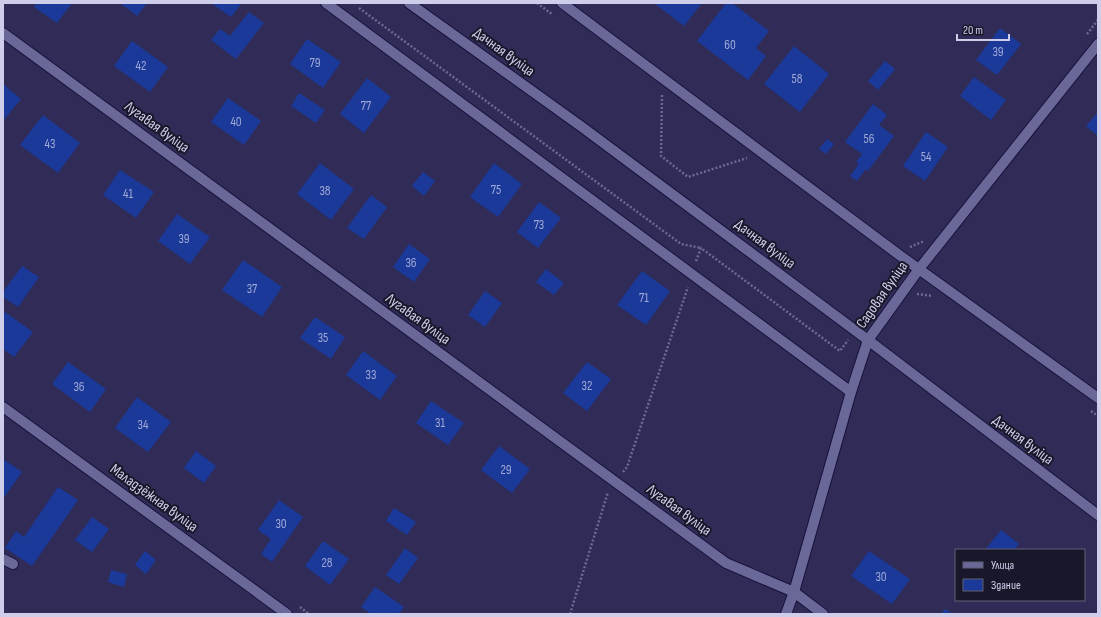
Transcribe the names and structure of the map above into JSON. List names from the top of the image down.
{
  "streets": {
    "street": [
      "Дачная вуліца",
      "Лугавая вуліца",
      "Садовая вуліца",
      "Маладзёжная вуліца"
    ]
  },
  "crossings": [
    ["Дачная вуліца", "Садовая вуліца"],
    ["Лугавая вуліца", "Садовая вуліца"]
  ],
  "house_numbers": [
    "60",
    "39",
    "79",
    "42",
    "58",
    "77",
    "40",
    "56",
    "43",
    "54",
    "75",
    "38",
    "41",
    "73",
    "39",
    "36",
    "37",
    "71",
    "35",
    "33",
    "32",
    "36",
    "31",
    "34",
    "29",
    "30",
    "28",
    "30"
  ],
  "legend": ["Улица", "Здание"],
  "scale_bar": "20 m"
}
